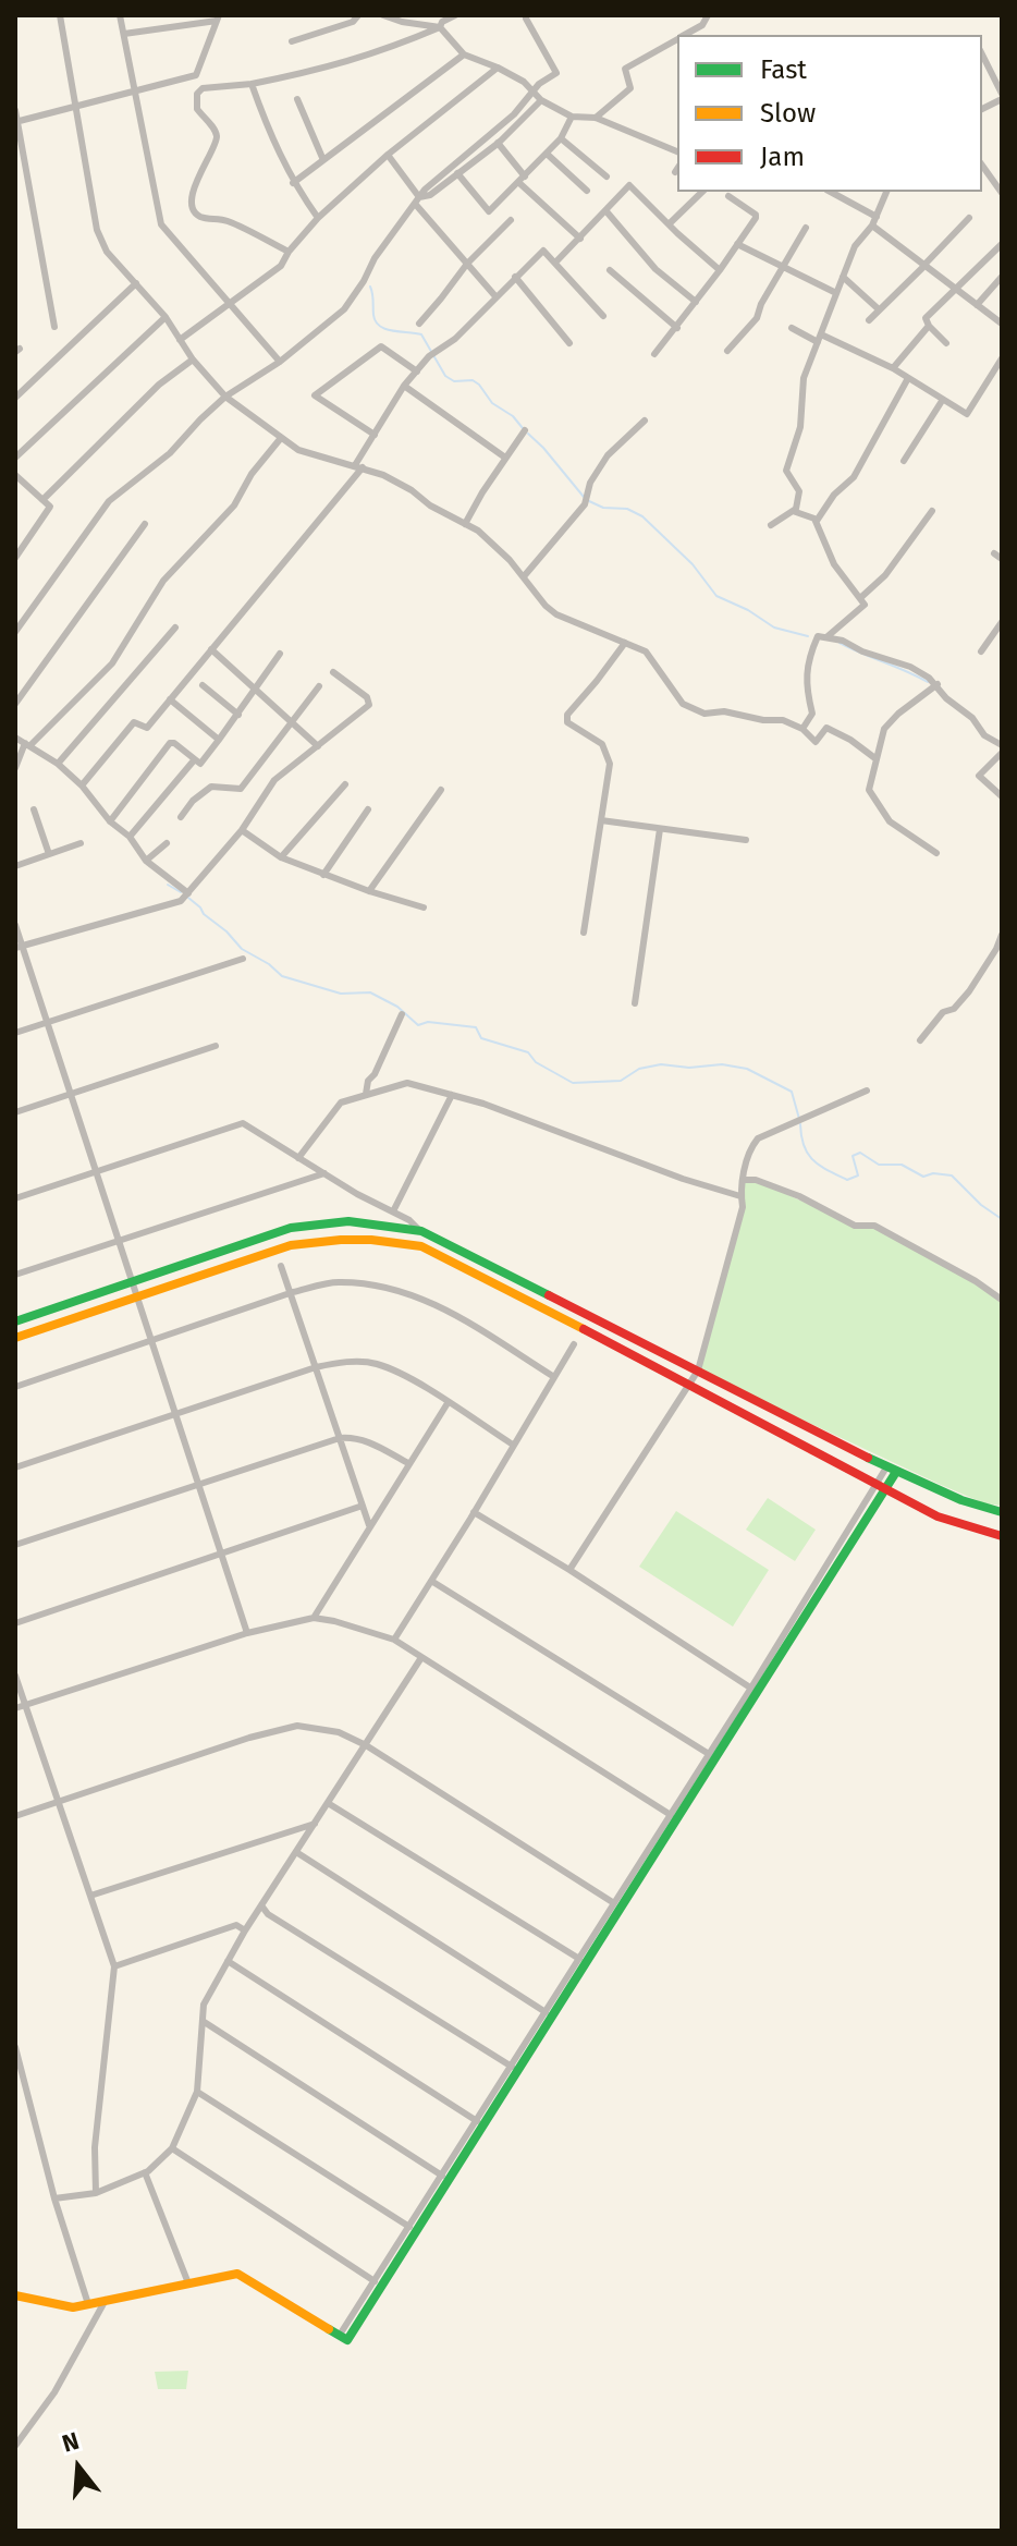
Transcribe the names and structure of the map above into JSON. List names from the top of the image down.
{
  "legend": ["Fast", "Slow", "Jam"],
  "north": "top"
}
